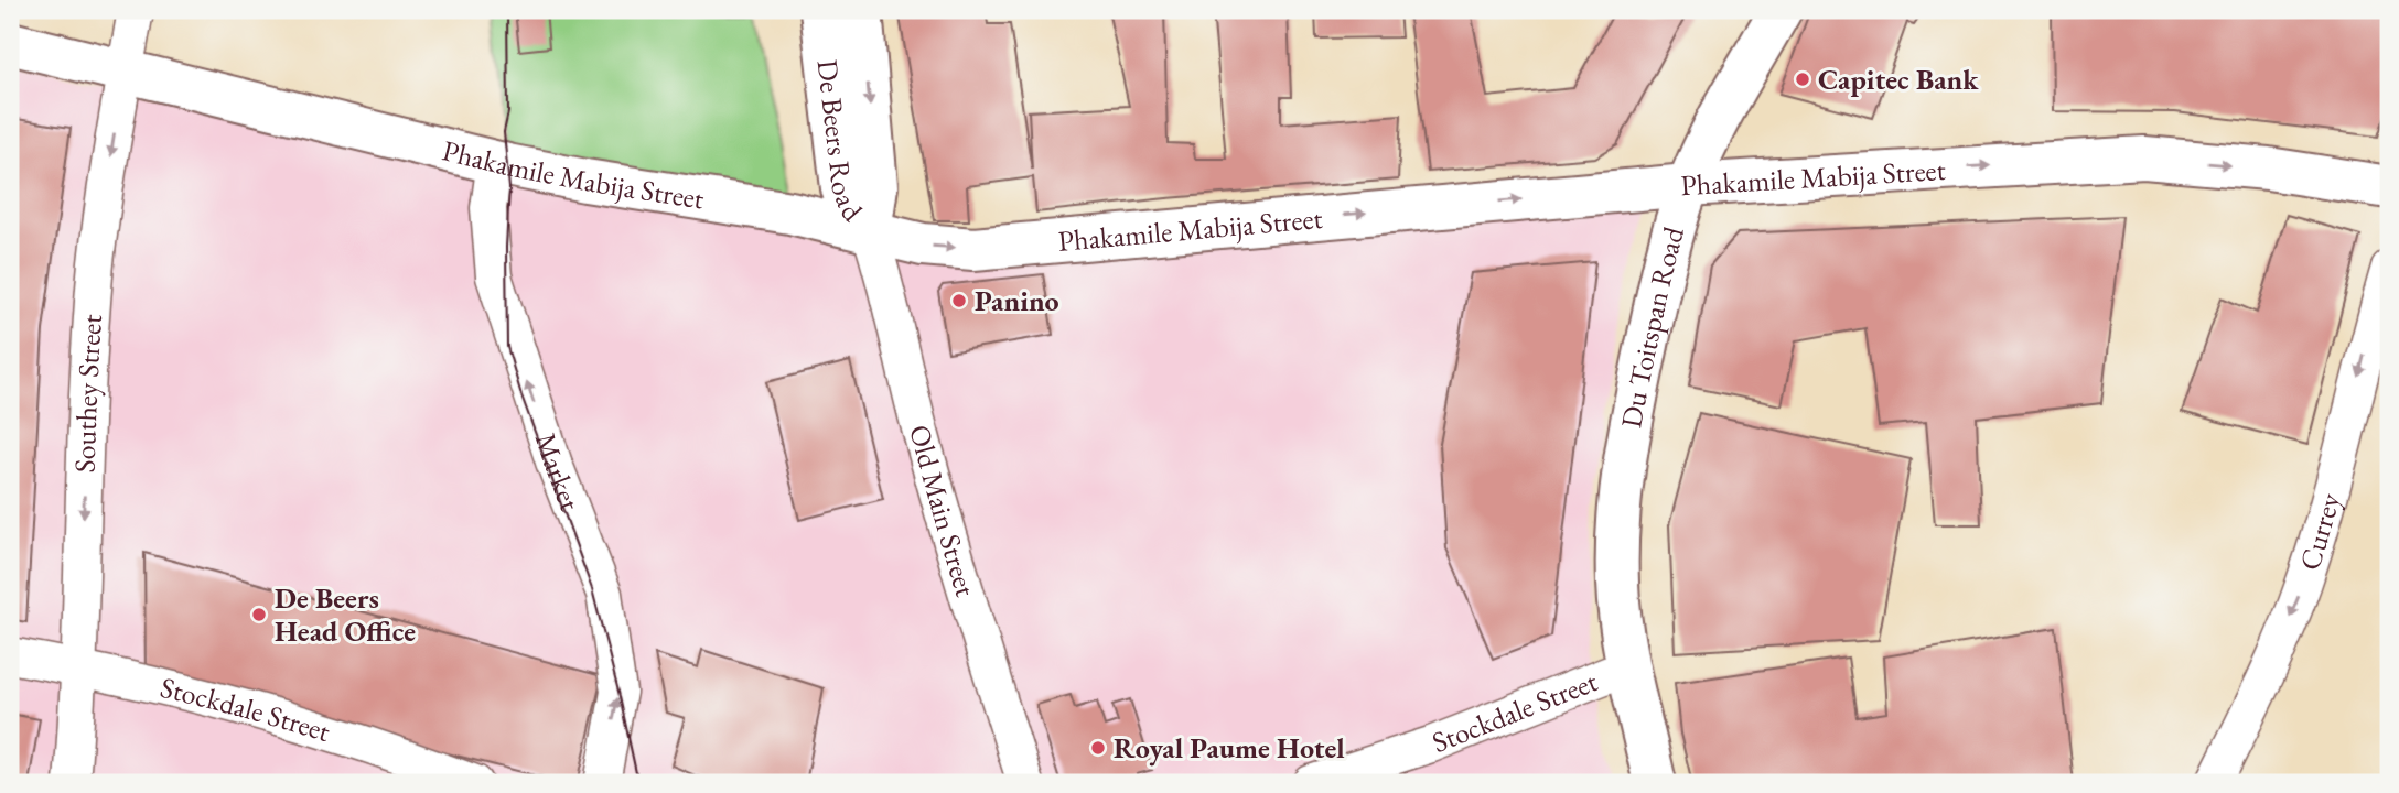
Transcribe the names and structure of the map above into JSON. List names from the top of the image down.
{
  "streets": {
    "street": [
      "De Beers Road",
      "Phakamile Mabija Street",
      "Du Toitspan Road",
      "Southey Street",
      "Market",
      "Old Main Street",
      "Currey",
      "Stockdale Street"
    ]
  },
  "crossings": [
    ["De Beers Road", "Phakamile Mabija Street"],
    ["De Beers Road", "Old Main Street"],
    ["Phakamile Mabija Street", "Du Toitspan Road"],
    ["Phakamile Mabija Street", "Southey Street"],
    ["Phakamile Mabija Street", "Market"],
    ["Phakamile Mabija Street", "Old Main Street"],
    ["Du Toitspan Road", "Stockdale Street"],
    ["Southey Street", "Stockdale Street"]
  ],
  "one_way": [
    "Phakamile Mabija Street",
    "Southey Street",
    "Market",
    "Currey"
  ],
  "places": [
    "Capitec Bank",
    "Panino",
    "De Beers Head Office",
    "Royal Paume Hotel"
  ]
}
